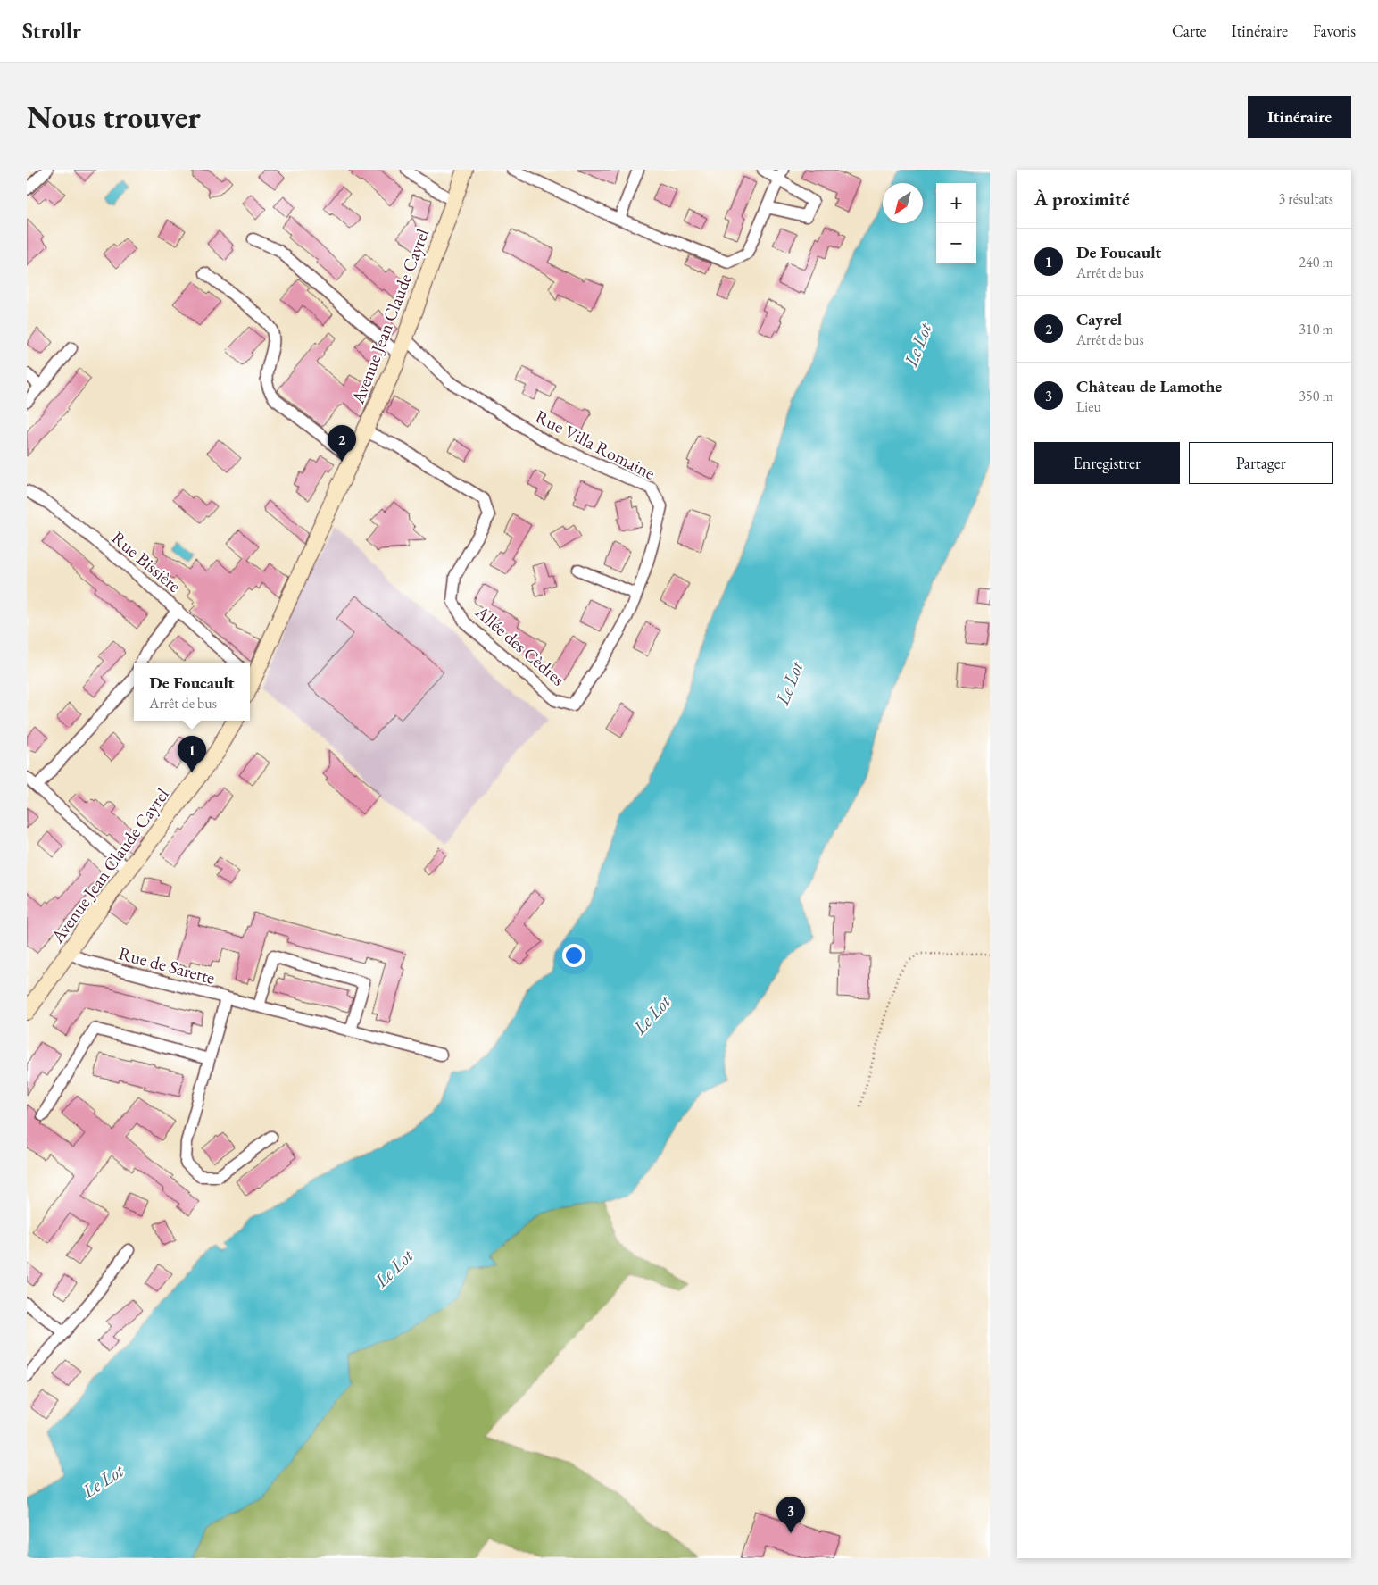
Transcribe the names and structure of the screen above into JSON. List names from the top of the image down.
{
  "streets": {
    "main road": ["Avenue Jean Claude Cayrel"],
    "street": [
      "Rue Villa Romaine",
      "Rue Bissière",
      "Allée des Cèdres",
      "Rue de Sarette"
    ]
  },
  "crossings": [
    ["Avenue Jean Claude Cayrel", "Rue Villa Romaine"],
    ["Avenue Jean Claude Cayrel", "Allée des Cèdres"],
    ["Avenue Jean Claude Cayrel", "Rue de Sarette"],
    ["Rue Villa Romaine", "Allée des Cèdres"]
  ],
  "water": ["Le Lot"],
  "north": "bottom left",
  "page": {
    "header": "Strollr",
    "nav": ["Carte", "Itinéraire", "Favoris"],
    "buttons": [
      "Itinéraire",
      ["Enregistrer", "Partager"]
    ],
    "title": "Nous trouver",
    "heading": ["À proximité", "3 résultats"],
    "map_buttons": ["+", "−"],
    "list": [
      {
        "mark": "1",
        "name": "De Foucault",
        "note": "Arrêt de bus",
        "value": "240 m"
      },
      {
        "mark": "2",
        "name": "Cayrel",
        "note": "Arrêt de bus",
        "value": "310 m"
      },
      {
        "mark": "3",
        "name": "Château de Lamothe",
        "note": "Lieu",
        "value": "350 m"
      }
    ],
    "pins": ["2", "1", "3"],
    "popup": ["De Foucault", "Arrêt de bus"]
  }
}
